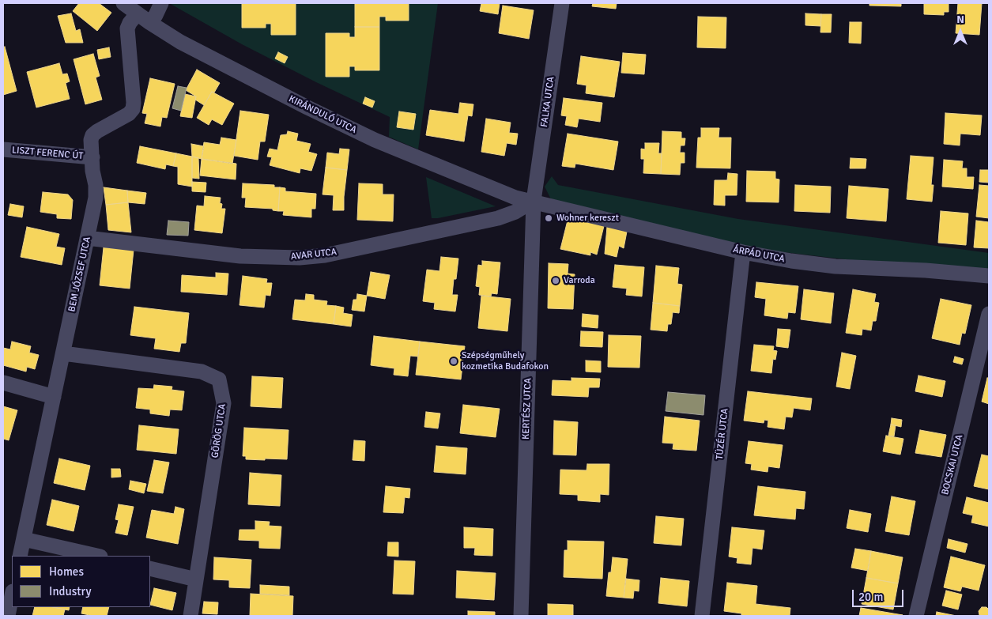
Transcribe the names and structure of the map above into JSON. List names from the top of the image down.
{
  "streets": {
    "street": [
      "FALKA UTCA",
      "KIRÁNDULÓ UTCA",
      "LISZT FERENC ÚT",
      "AVAR UTCA",
      "ÁRPÁD UTCA",
      "BEM JÓZSEF UTCA",
      "KERTÉSZ UTCA",
      "GÖRÖG UTCA",
      "TÜZÉR UTCA",
      "BOCSKAI UTCA"
    ]
  },
  "crossings": [
    ["FALKA UTCA", "KIRÁNDULÓ UTCA"],
    ["FALKA UTCA", "AVAR UTCA"],
    ["FALKA UTCA", "ÁRPÁD UTCA"],
    ["FALKA UTCA", "KERTÉSZ UTCA"],
    ["KIRÁNDULÓ UTCA", "AVAR UTCA"],
    ["KIRÁNDULÓ UTCA", "ÁRPÁD UTCA"],
    ["KIRÁNDULÓ UTCA", "BEM JÓZSEF UTCA"],
    ["KIRÁNDULÓ UTCA", "KERTÉSZ UTCA"],
    ["LISZT FERENC ÚT", "BEM JÓZSEF UTCA"],
    ["AVAR UTCA", "ÁRPÁD UTCA"],
    ["AVAR UTCA", "BEM JÓZSEF UTCA"],
    ["AVAR UTCA", "KERTÉSZ UTCA"],
    ["ÁRPÁD UTCA", "KERTÉSZ UTCA"],
    ["ÁRPÁD UTCA", "TÜZÉR UTCA"],
    ["BEM JÓZSEF UTCA", "GÖRÖG UTCA"]
  ],
  "places": ["Wohner kereszt", "Varroda", "Szépségműhely kozmetika Budafokon"],
  "legend": ["Homes", "Industry"],
  "scale_bar": "20 m",
  "north": "top"
}
